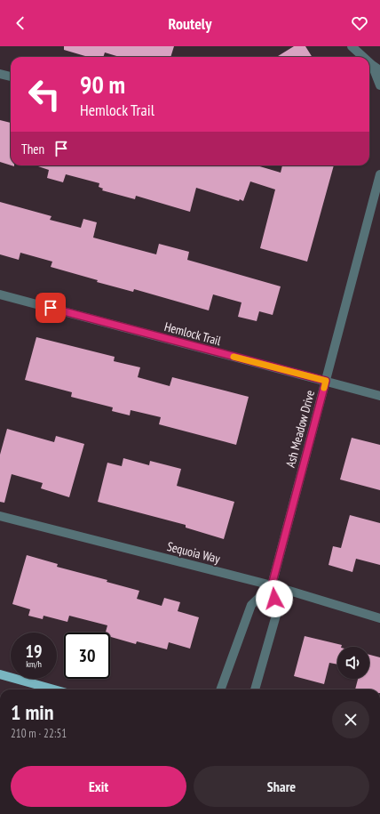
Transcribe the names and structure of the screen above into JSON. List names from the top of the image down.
{
  "streets": {
    "street": ["Hemlock Trail", "Ash Meadow Drive", "Sequoia Way"]
  },
  "crossings": [
    ["Hemlock Trail", "Ash Meadow Drive"],
    ["Ash Meadow Drive", "Sequoia Way"]
  ],
  "page": {
    "header": "Routely",
    "turn": ["90 m", "Hemlock Trail"],
    "then": "Then",
    "speed": "19 km/h",
    "limit": "30",
    "heading": ["1 min", "210 m · 22:51"],
    "buttons": ["Exit", "Share"]
  }
}
